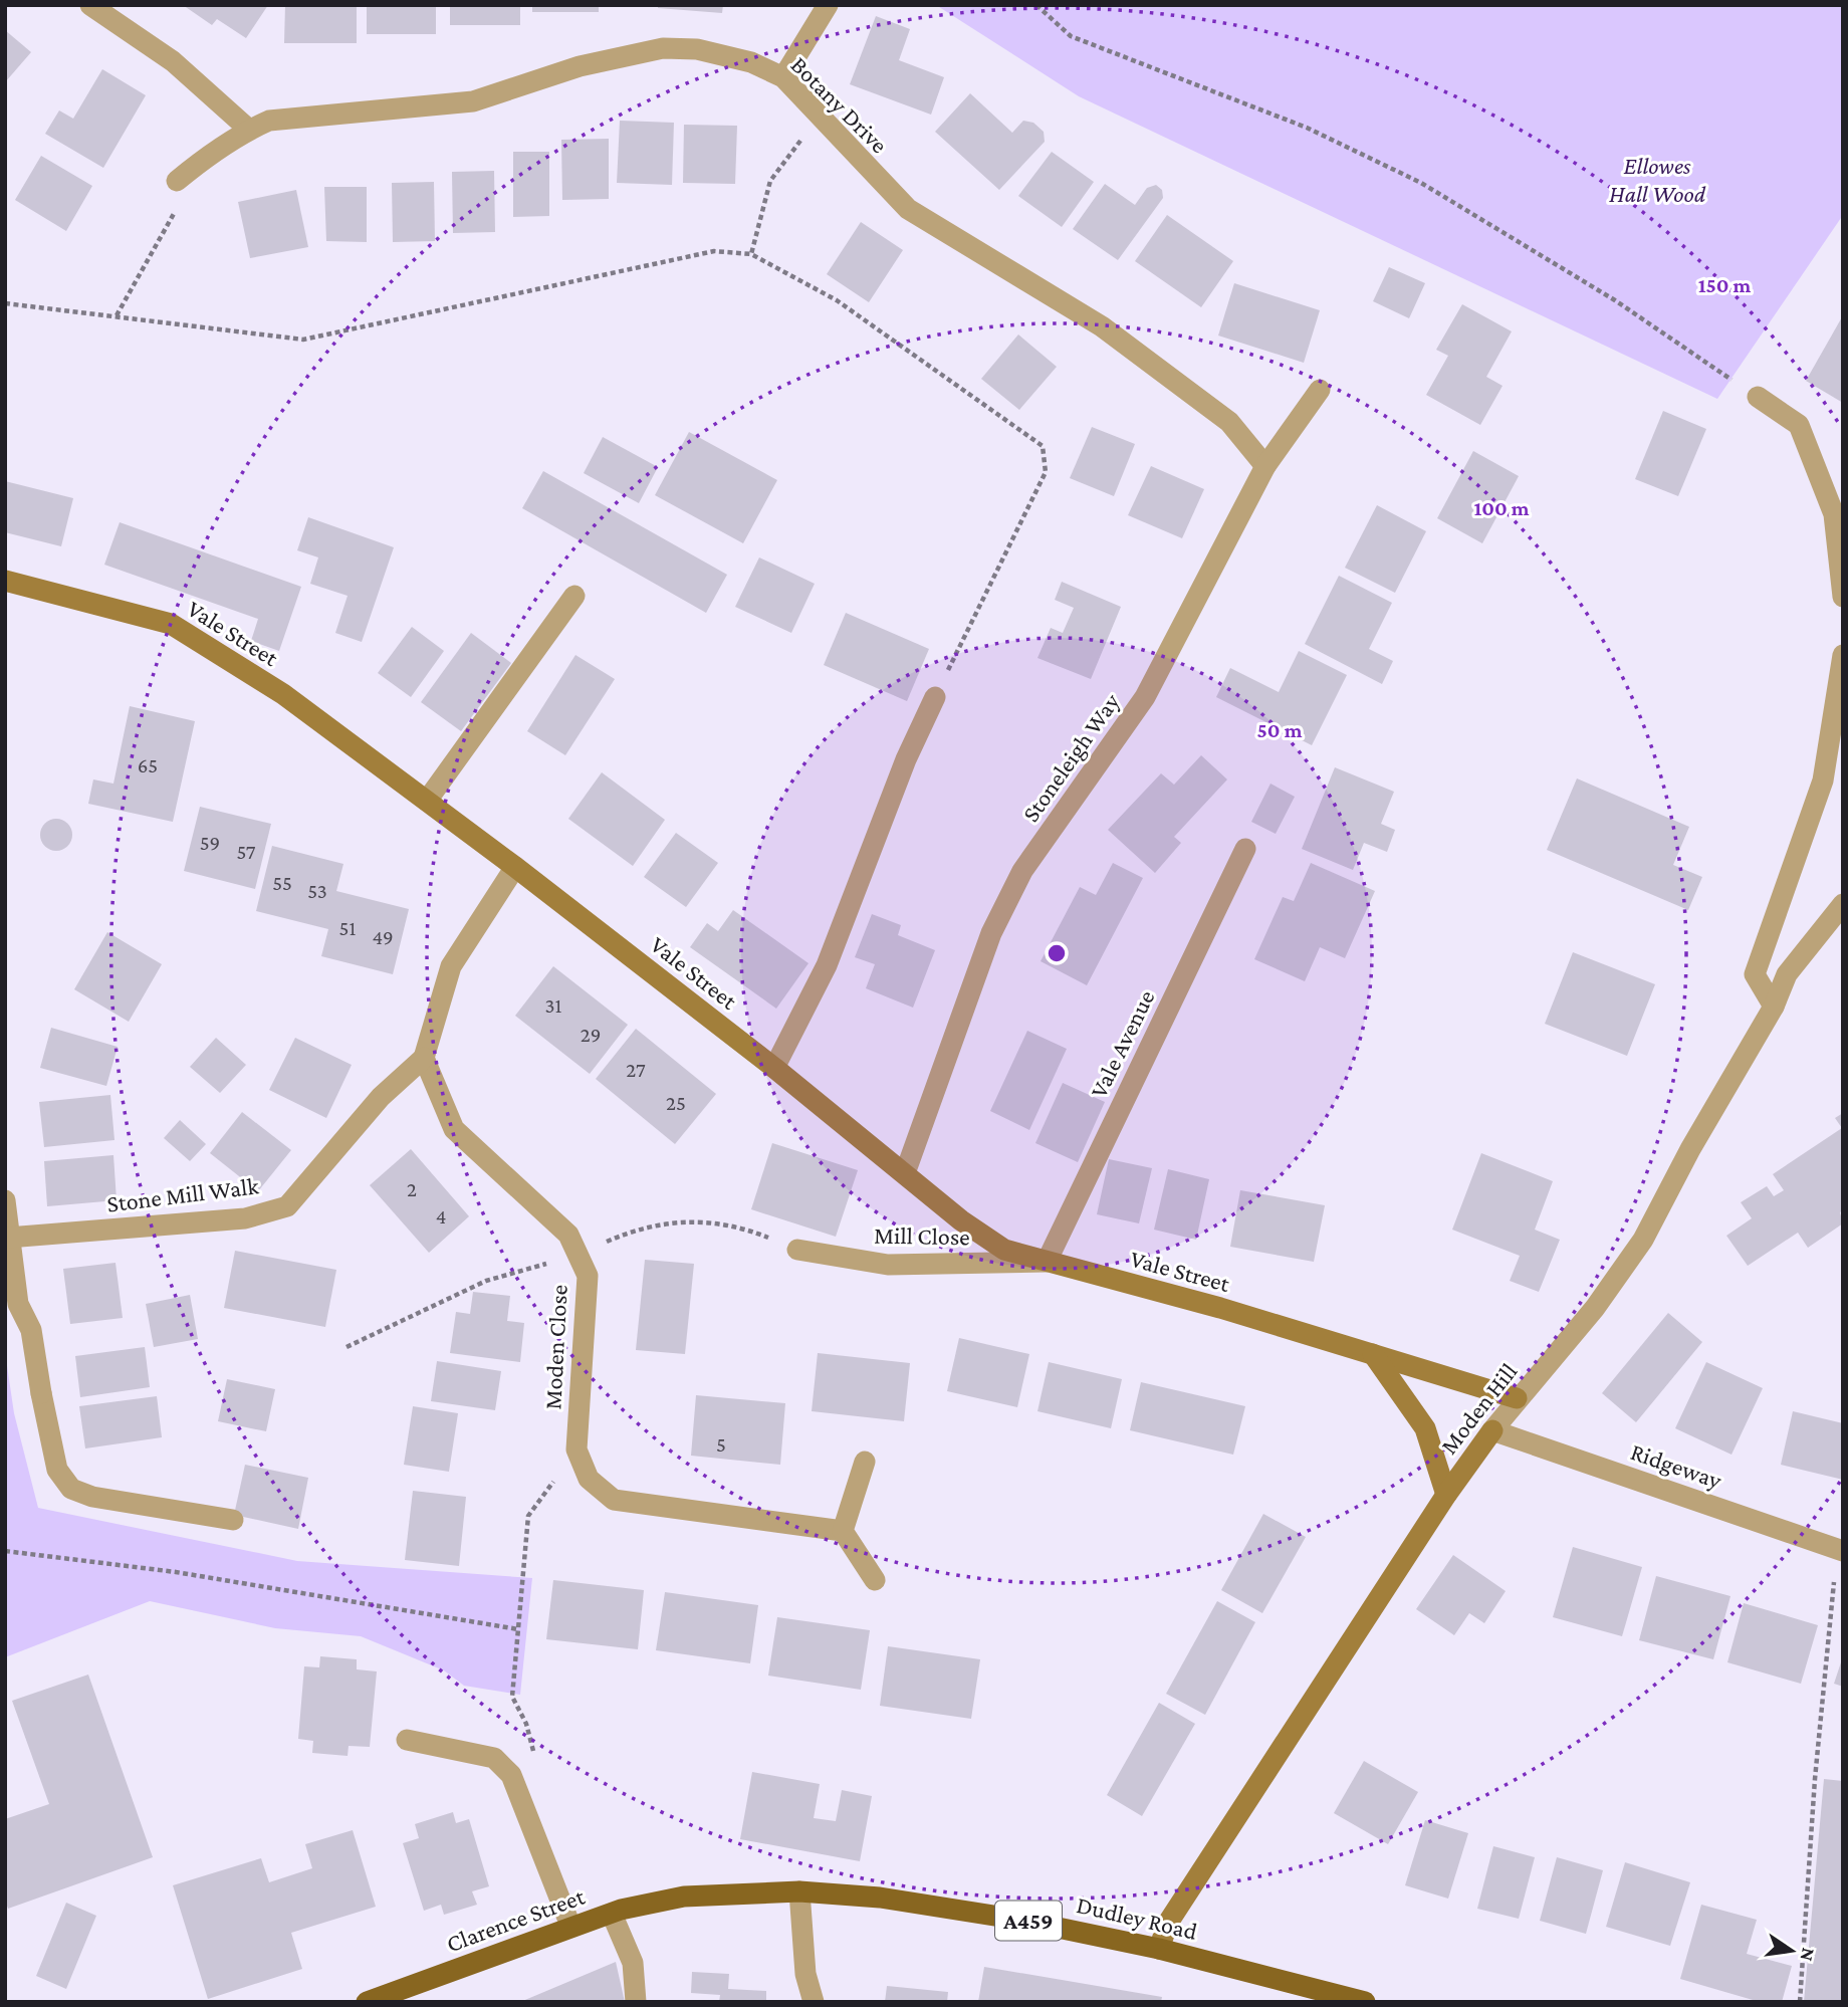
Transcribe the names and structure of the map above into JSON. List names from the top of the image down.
{
  "streets": {
    "main road": ["Dudley Road", "Clarence Street", "A459"],
    "street": [
      "Botany Drive",
      "Vale Street",
      "Stoneleigh Way",
      "Vale Avenue",
      "Stone Mill Walk",
      "Mill Close",
      "Moden Close",
      "Moden Hill",
      "Ridgeway"
    ]
  },
  "crossings": [
    ["Botany Drive", "Stoneleigh Way"],
    ["Vale Street", "Stoneleigh Way"],
    ["Vale Street", "Vale Avenue"],
    ["Vale Street", "Mill Close"],
    ["Vale Street", "Moden Hill"],
    ["Vale Avenue", "Mill Close"],
    ["Stone Mill Walk", "Moden Close"],
    ["Moden Hill", "Ridgeway"],
    ["Moden Hill", "Dudley Road"],
    ["Dudley Road", "Clarence Street"]
  ],
  "parks": ["Ellowes Hall Wood"],
  "house_numbers": [
    "65",
    "59",
    "57",
    "55",
    "53",
    "51",
    "49",
    "31",
    "29",
    "27",
    "25",
    "2",
    "4",
    "5"
  ],
  "north": "right",
  "rings": ["150 m", "100 m", "50 m"]
}
